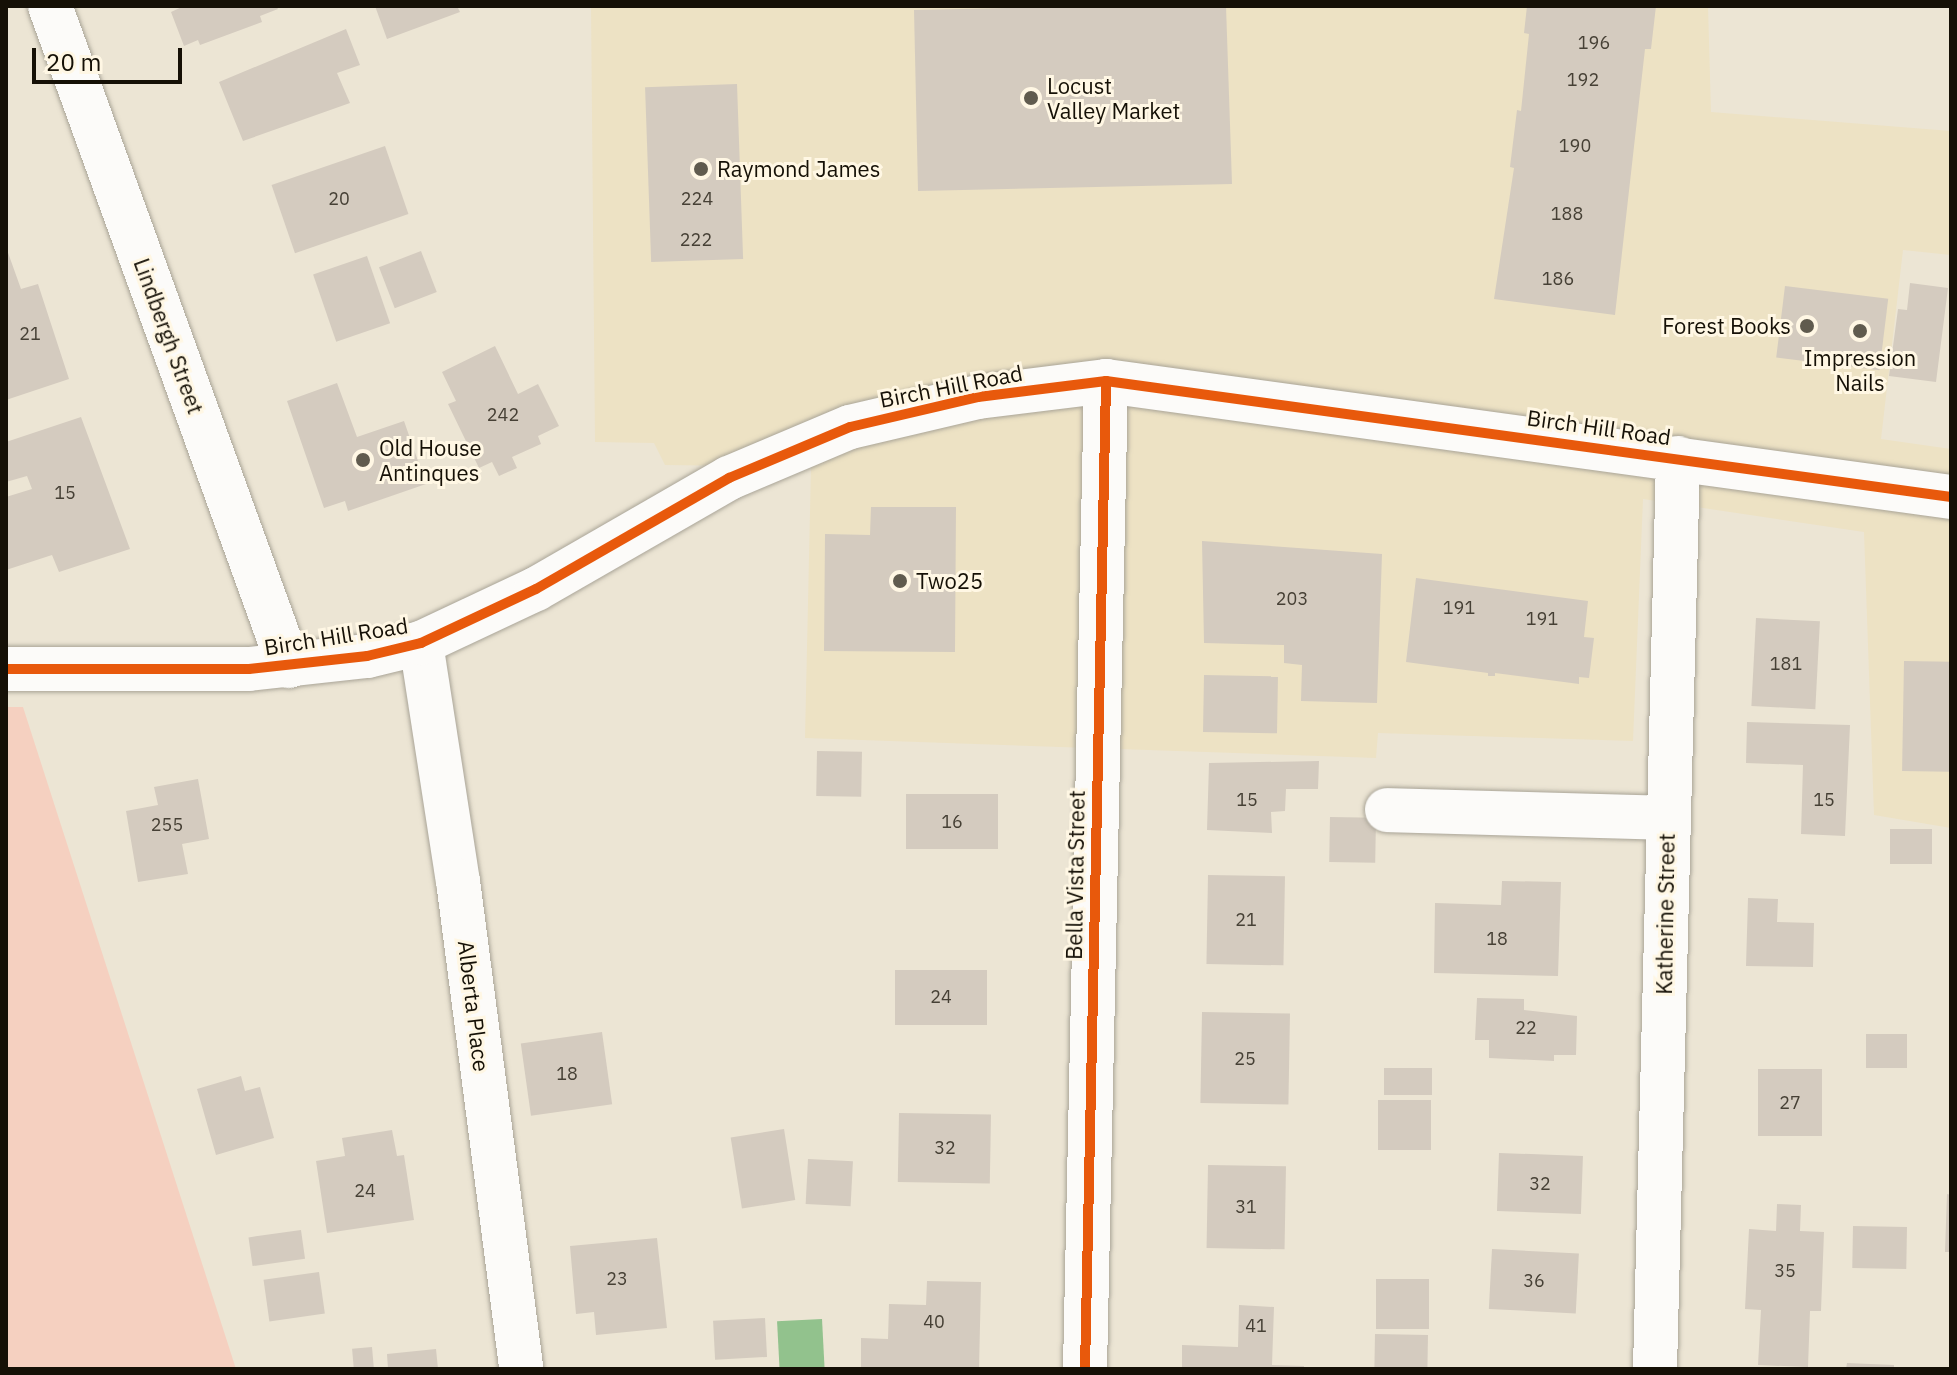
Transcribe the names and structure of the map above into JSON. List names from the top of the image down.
{
  "streets": {
    "street": [
      "Lindbergh Street",
      "Birch Hill Road",
      "Bella Vista Street",
      "Katherine Street",
      "Alberta Place"
    ]
  },
  "crossings": [
    ["Lindbergh Street", "Birch Hill Road"],
    ["Birch Hill Road", "Bella Vista Street"],
    ["Birch Hill Road", "Katherine Street"],
    ["Birch Hill Road", "Alberta Place"]
  ],
  "places": [
    "Locust Valley Market",
    "Raymond James",
    "Forest Books",
    "Impression Nails",
    "Old House Antinques",
    "Two25"
  ],
  "house_numbers": [
    "196",
    "192",
    "190",
    "20",
    "224",
    "188",
    "222",
    "186",
    "21",
    "242",
    "15",
    "203",
    "191",
    "191",
    "181",
    "15",
    "15",
    "16",
    "255",
    "21",
    "18",
    "24",
    "22",
    "25",
    "18",
    "27",
    "32",
    "32",
    "24",
    "31",
    "35",
    "23",
    "36",
    "40",
    "41"
  ],
  "scale_bar": "20 m"
}
